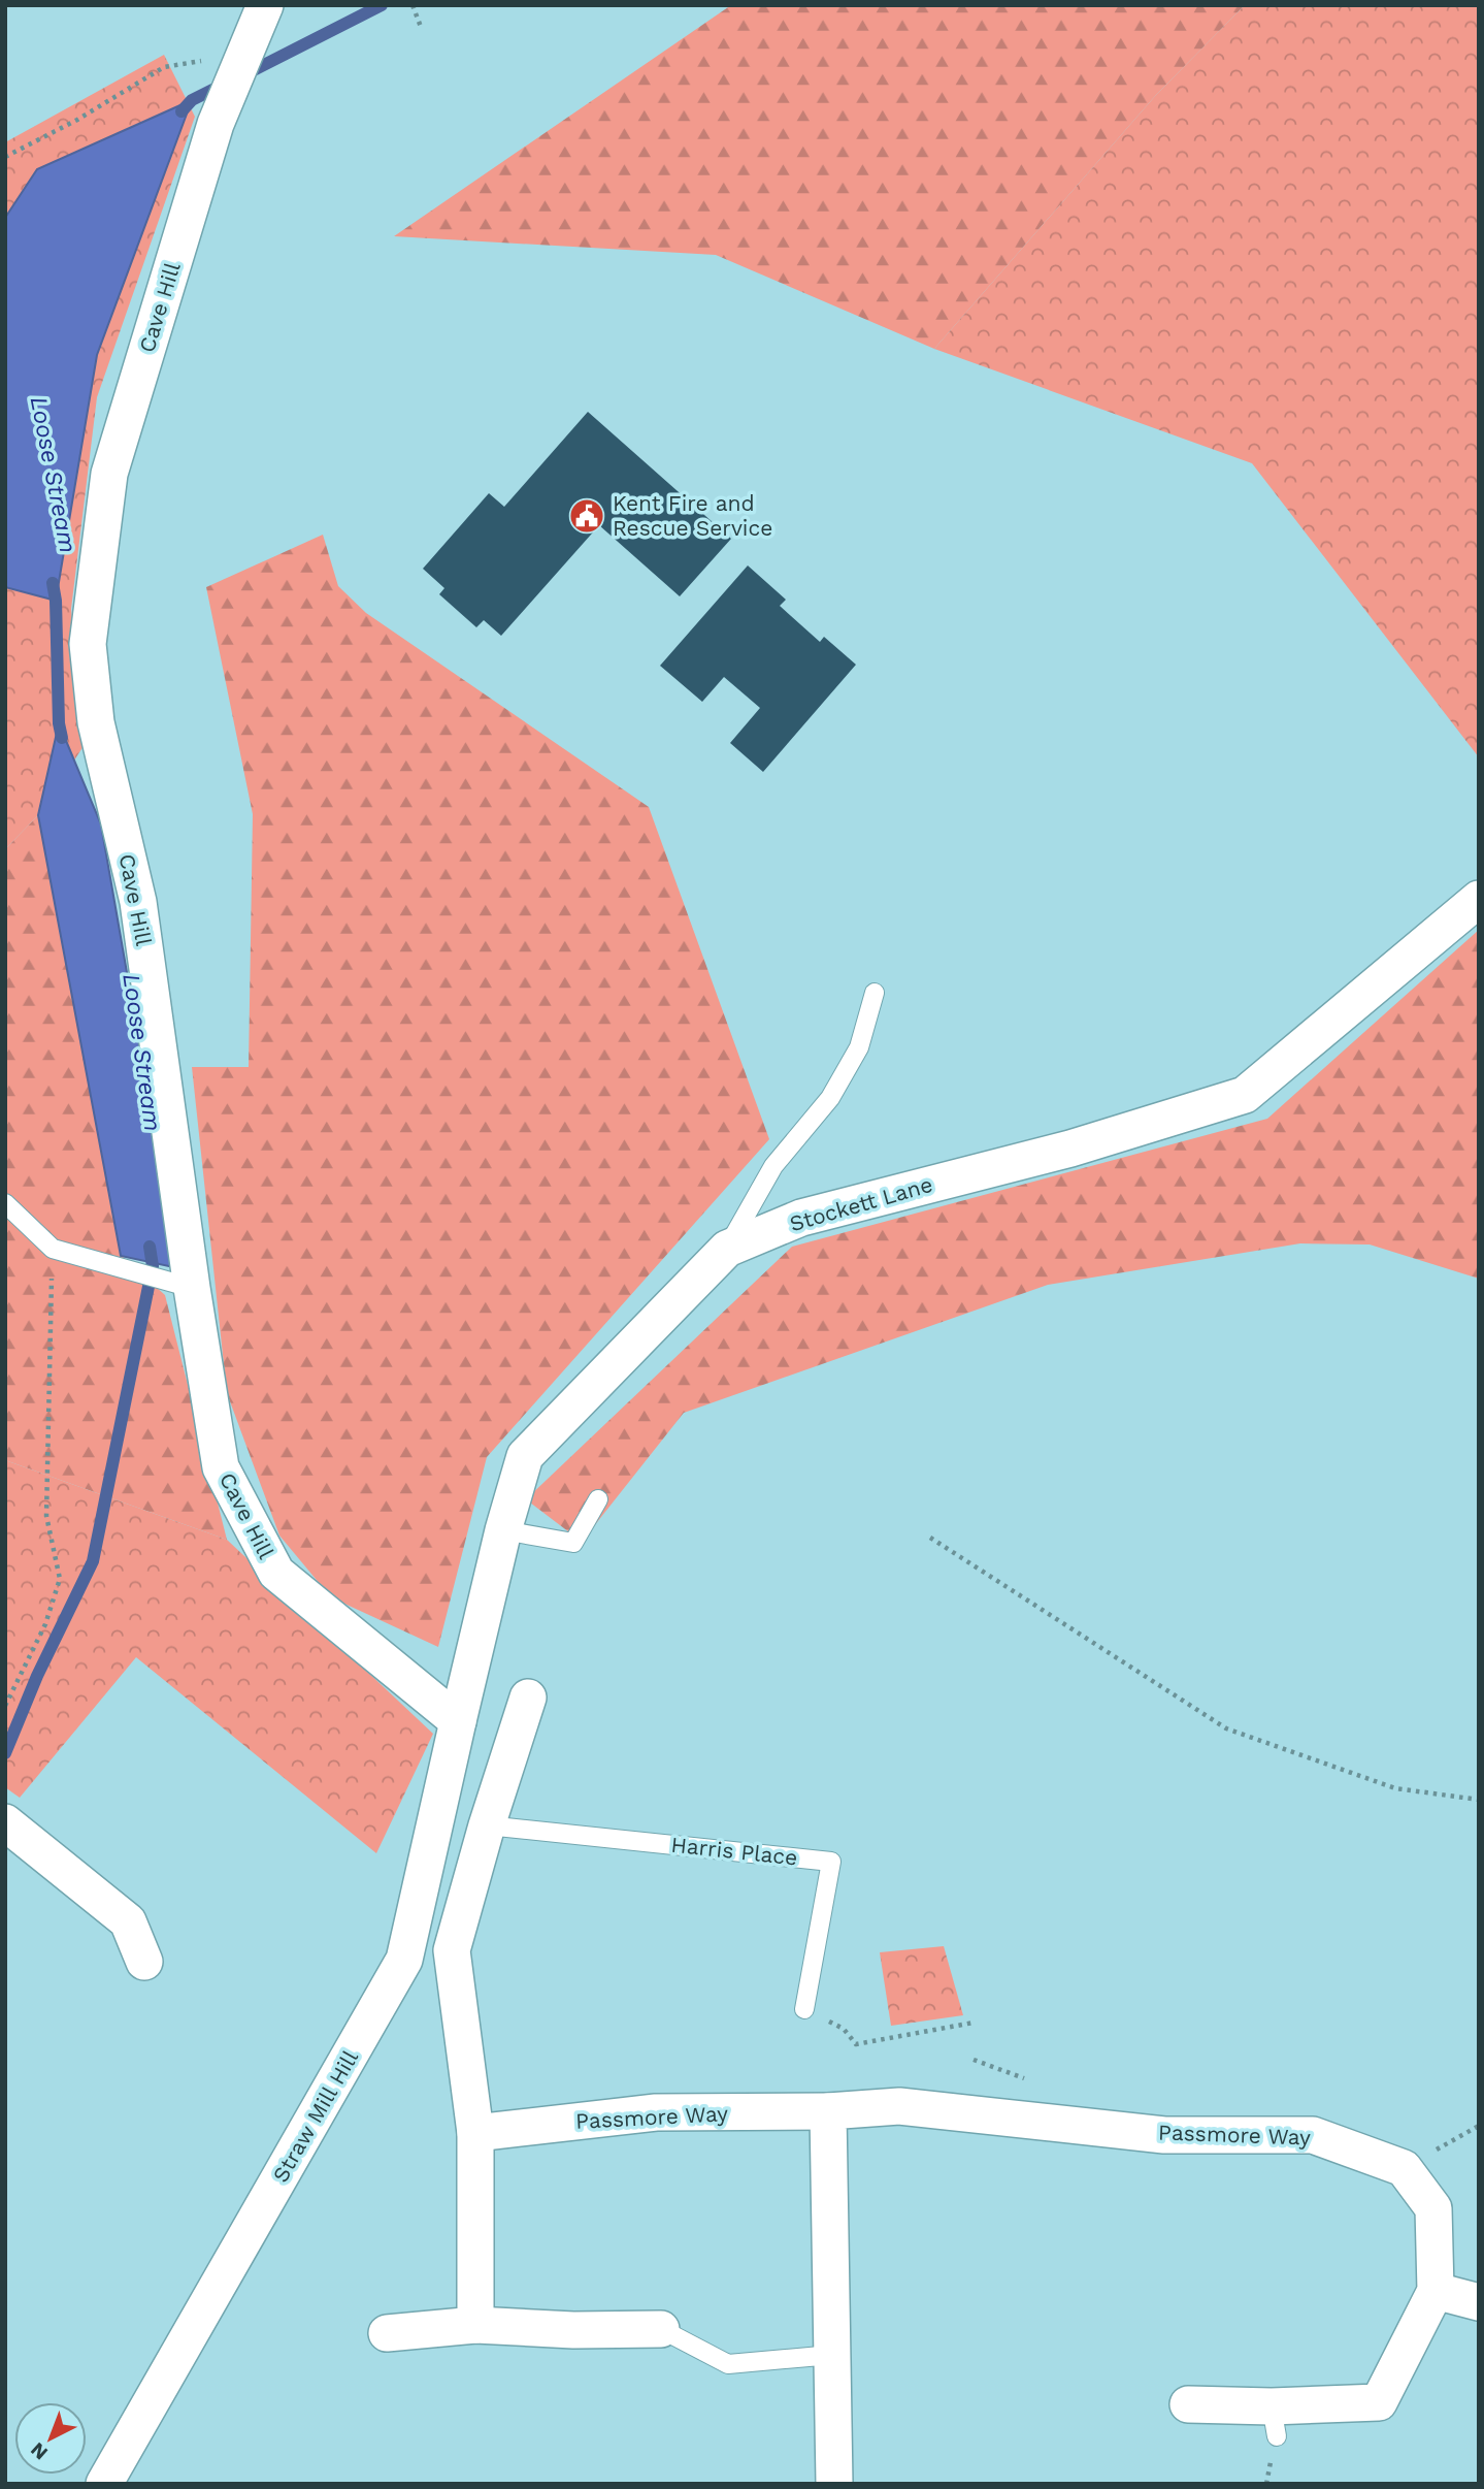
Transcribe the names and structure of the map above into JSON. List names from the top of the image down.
{
  "streets": {
    "street": [
      "Cave Hill",
      "Stockett Lane",
      "Straw Mill Hill",
      "Passmore Way"
    ],
    "lane": ["Harris Place"]
  },
  "crossings": [
    ["Cave Hill", "Stockett Lane"],
    ["Cave Hill", "Straw Mill Hill"],
    ["Stockett Lane", "Straw Mill Hill"]
  ],
  "water": ["Loose Stream"],
  "places": {
    "public building": ["Kent Fire and Rescue Service"]
  },
  "north": "bottom left"
}
